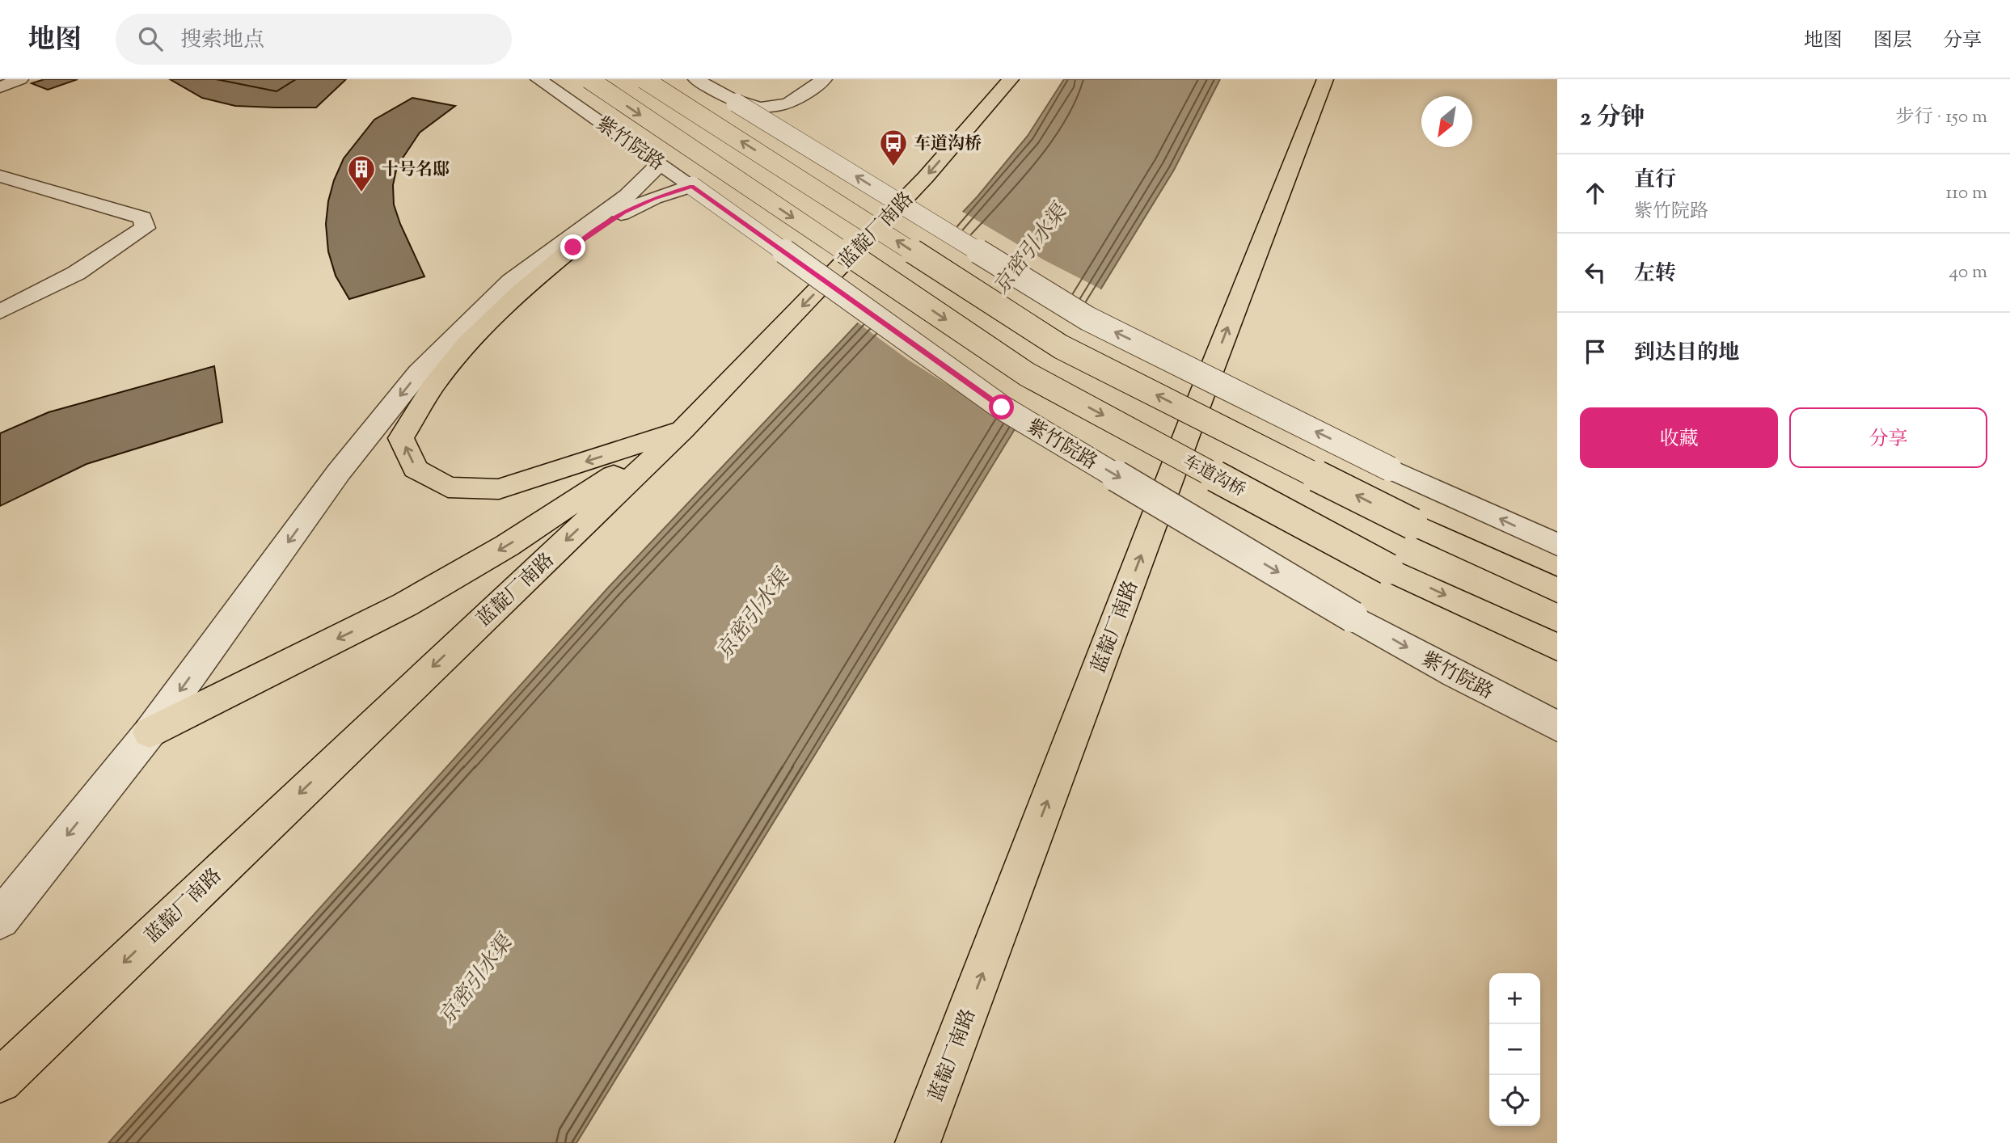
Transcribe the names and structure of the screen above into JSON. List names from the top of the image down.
{
  "streets": {
    "highway": ["蓝靛厂南路", "车道沟桥"],
    "street": ["紫竹院路"]
  },
  "water": ["京密引水渠"],
  "places": {
    "bus stop": ["车道沟桥"],
    "building": ["十号名邸"]
  },
  "north": "bottom left",
  "page": {
    "header": "地图",
    "search": "搜索地点",
    "nav": ["地图", "图层", "分享"],
    "heading": ["2 分钟", "步行 · 150 m"],
    "list": [
      ["直行", "紫竹院路", "110 m"],
      ["左转", "40 m"],
      "到达目的地"
    ],
    "buttons": ["收藏", "分享"],
    "map_buttons": ["+", "−"]
  }
}
